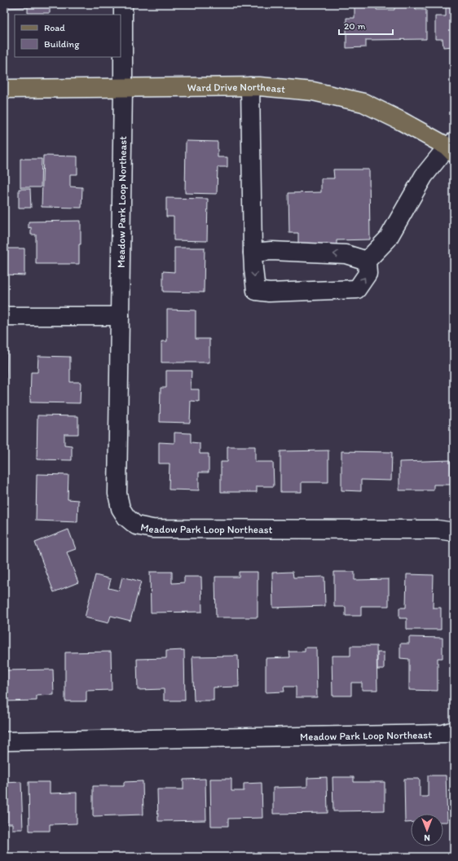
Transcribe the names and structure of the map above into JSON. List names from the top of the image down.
{
  "streets": {
    "main road": ["Ward Drive Northeast"],
    "street": ["Meadow Park Loop Northeast"]
  },
  "crossings": [
    ["Ward Drive Northeast", "Meadow Park Loop Northeast"]
  ],
  "legend": ["Road", "Building"],
  "scale_bar": "20 m",
  "north": "bottom"
}
